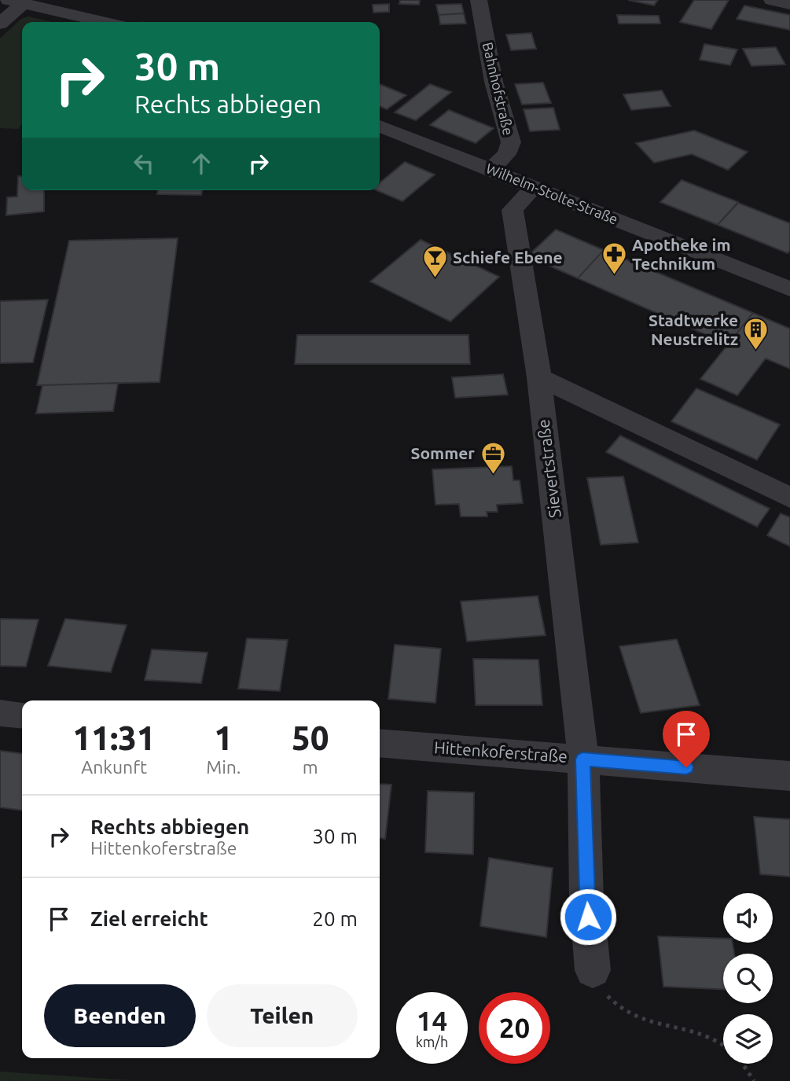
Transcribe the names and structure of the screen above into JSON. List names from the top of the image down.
{
  "streets": {
    "street": [
      "Bahnhofstraße",
      "Wilhelm-Stolte-Straße",
      "Sievertstraße",
      "Hittenkoferstraße"
    ]
  },
  "crossings": [
    ["Bahnhofstraße", "Wilhelm-Stolte-Straße"],
    ["Wilhelm-Stolte-Straße", "Sievertstraße"],
    ["Sievertstraße", "Hittenkoferstraße"]
  ],
  "places": {
    "pharmacy": ["Apotheke im Technikum"],
    "bar": ["Schiefe Ebene"],
    "building": ["Stadtwerke Neustrelitz"],
    "office": ["Sommer"]
  },
  "page": {
    "turn": ["30 m", "Rechts abbiegen"],
    "eta": [
      "11:31",
      "Ankunft",
      "1",
      "Min.",
      "50",
      "m"
    ],
    "list": [
      {
        "name": "Rechts abbiegen",
        "note": "Hittenkoferstraße",
        "value": "30 m"
      },
      {
        "name": "Ziel erreicht",
        "value": "20 m"
      }
    ],
    "buttons": ["Beenden", "Teilen"],
    "speed": "14 km/h",
    "limit": "20"
  }
}
